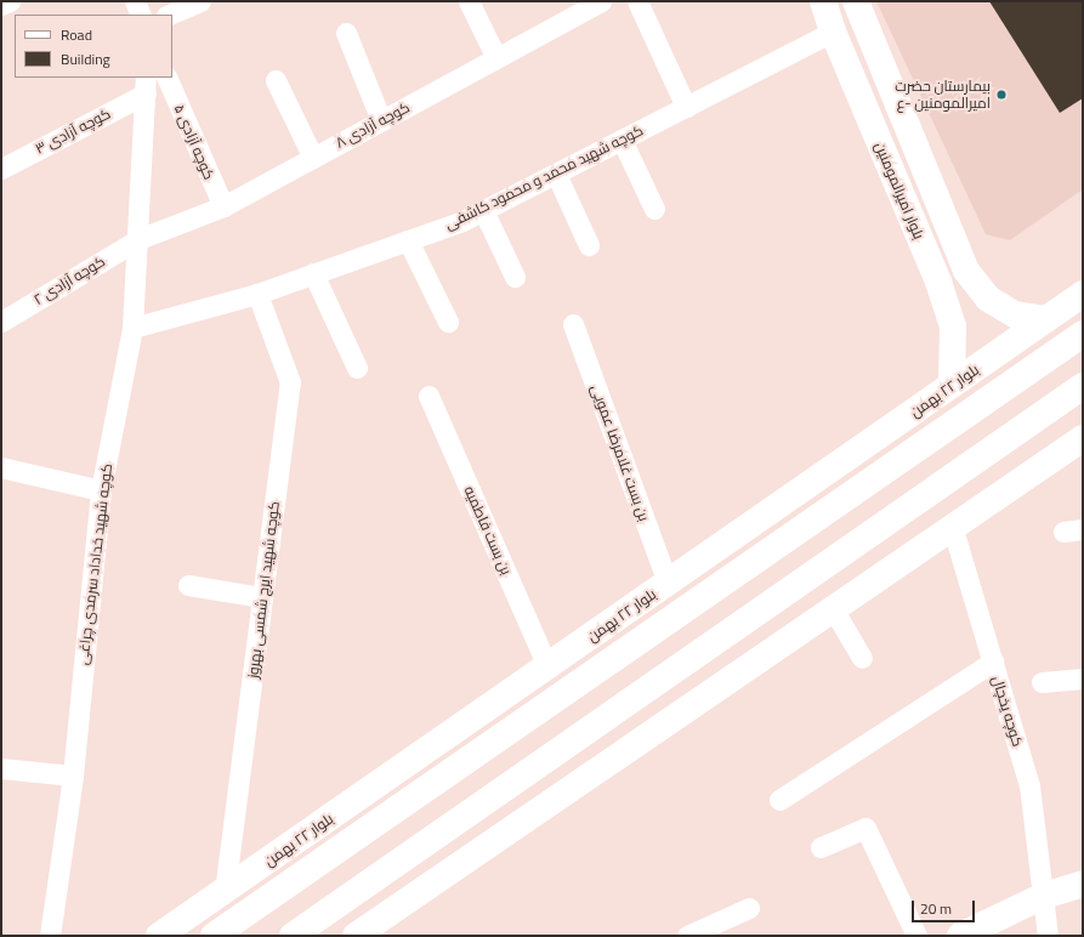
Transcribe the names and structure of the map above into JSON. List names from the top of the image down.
{
  "streets": {
    "main road": ["بلوار امیرالمومنین", "بلوار ۲۲ بهمن"],
    "street": [
      "کوچه آزادی ۸",
      "کوچه آزادی ۳",
      "کوچه آزادی ۵",
      "کوچه شهید محمد و محمود کاشفی",
      "کوچه آزادی ۲",
      "بن بست غلامرضا عمویی",
      "بن بست فاطمیه",
      "کوچه شهید خداداد سرمدی چراغی",
      "کوچه شهید ایرج شمسی بهروز",
      "کوچه یخچال"
    ]
  },
  "crossings": [
    ["کوچه آزادی ۸", "کوچه آزادی ۵"],
    ["کوچه آزادی ۸", "کوچه آزادی ۲"],
    ["کوچه آزادی ۸", "کوچه شهید خداداد سرمدی چراغی"],
    ["کوچه آزادی ۳", "کوچه شهید خداداد سرمدی چراغی"],
    ["کوچه شهید محمد و محمود کاشفی", "بلوار امیرالمومنین"],
    ["کوچه شهید محمد و محمود کاشفی", "کوچه شهید خداداد سرمدی چراغی"],
    ["کوچه شهید محمد و محمود کاشفی", "کوچه شهید ایرج شمسی بهروز"],
    ["بلوار امیرالمومنین", "بلوار ۲۲ بهمن"],
    ["کوچه آزادی ۲", "کوچه شهید خداداد سرمدی چراغی"],
    ["بلوار ۲۲ بهمن", "بن بست غلامرضا عمویی"],
    ["بلوار ۲۲ بهمن", "بن بست فاطمیه"],
    ["بلوار ۲۲ بهمن", "کوچه شهید ایرج شمسی بهروز"]
  ],
  "places": ["بیمارستان حضرت امیرالمومنین -ع"],
  "legend": ["Road", "Building"],
  "scale_bar": "20 m"
}
